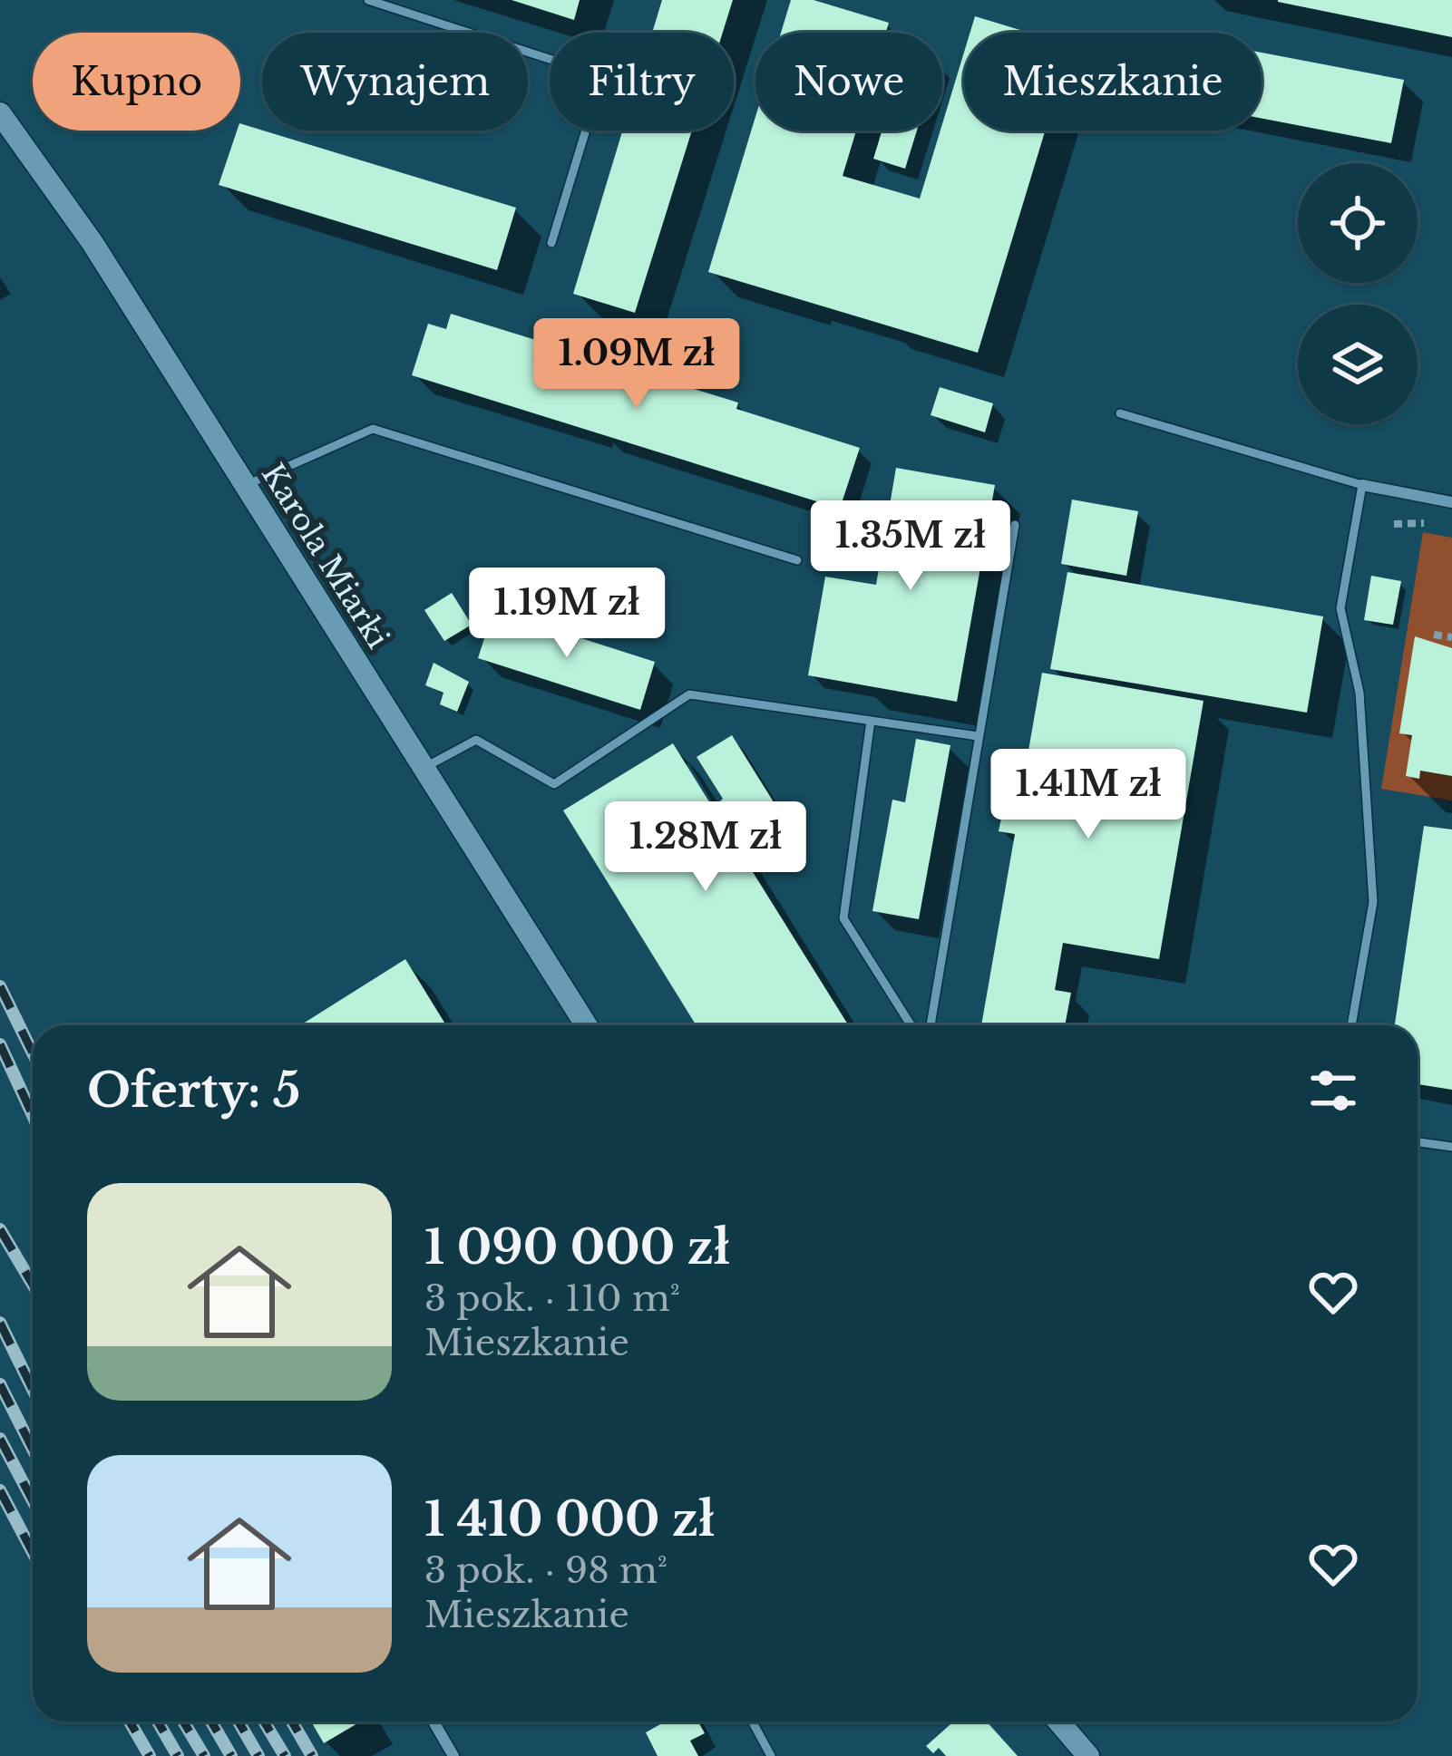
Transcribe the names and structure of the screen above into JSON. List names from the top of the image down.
{
  "streets": {
    "street": ["Karola Miarki"]
  },
  "page": {
    "chip": [
      "Kupno",
      "Wynajem",
      "Filtry",
      "Nowe",
      "Mieszkanie"
    ],
    "price": [
      "1.09M zł",
      "1.35M zł",
      "1.19M zł",
      "1.41M zł",
      "1.28M zł"
    ],
    "heading": "Oferty: 5",
    "list": [
      {
        "name": "1 090 000 zł",
        "note": "3 pok. · 110 m² · Mieszkanie"
      },
      {
        "name": "1 410 000 zł",
        "note": "3 pok. · 98 m² · Mieszkanie"
      }
    ]
  }
}
